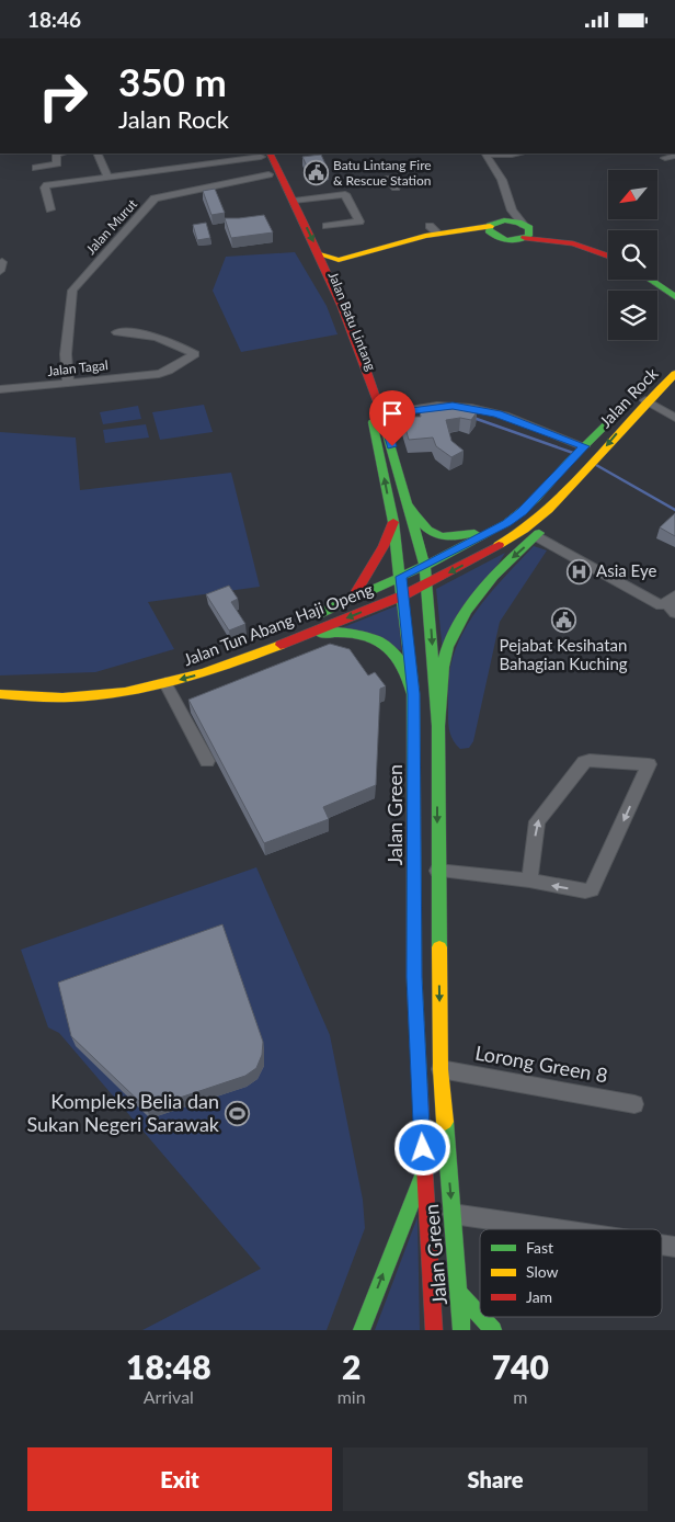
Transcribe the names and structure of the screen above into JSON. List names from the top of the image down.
{
  "streets": {
    "main road": [
      "Jalan Batu Lintang",
      "Jalan Rock",
      "Jalan Tun Abang Haji Openg",
      "Jalan Green"
    ],
    "street": ["Jalan Murut", "Jalan Tagal", "Lorong Green 8"]
  },
  "crossings": [
    ["Jalan Murut", "Jalan Batu Lintang"],
    ["Jalan Murut", "Jalan Tagal"],
    ["Jalan Batu Lintang", "Jalan Rock"],
    ["Jalan Batu Lintang", "Jalan Tun Abang Haji Openg"],
    ["Jalan Batu Lintang", "Jalan Green"],
    ["Jalan Rock", "Jalan Tun Abang Haji Openg"],
    ["Jalan Rock", "Jalan Green"],
    ["Jalan Tun Abang Haji Openg", "Jalan Green"],
    ["Jalan Green", "Lorong Green 8"]
  ],
  "places": {
    "public building": ["Batu Lintang Fire & Rescue Station", "Pejabat Kesihatan Bahagian Kuching"],
    "hospital": ["Asia Eye"],
    "sports": ["Kompleks Belia dan Sukan Negeri Sarawak"]
  },
  "legend": ["Fast", "Slow", "Jam"],
  "north": "bottom left",
  "page": {
    "status": "18:46",
    "turn": ["350 m", "Jalan Rock"],
    "eta": [
      "18:48",
      "Arrival",
      "2",
      "min",
      "740",
      "m"
    ],
    "buttons": ["Exit", "Share"]
  }
}
